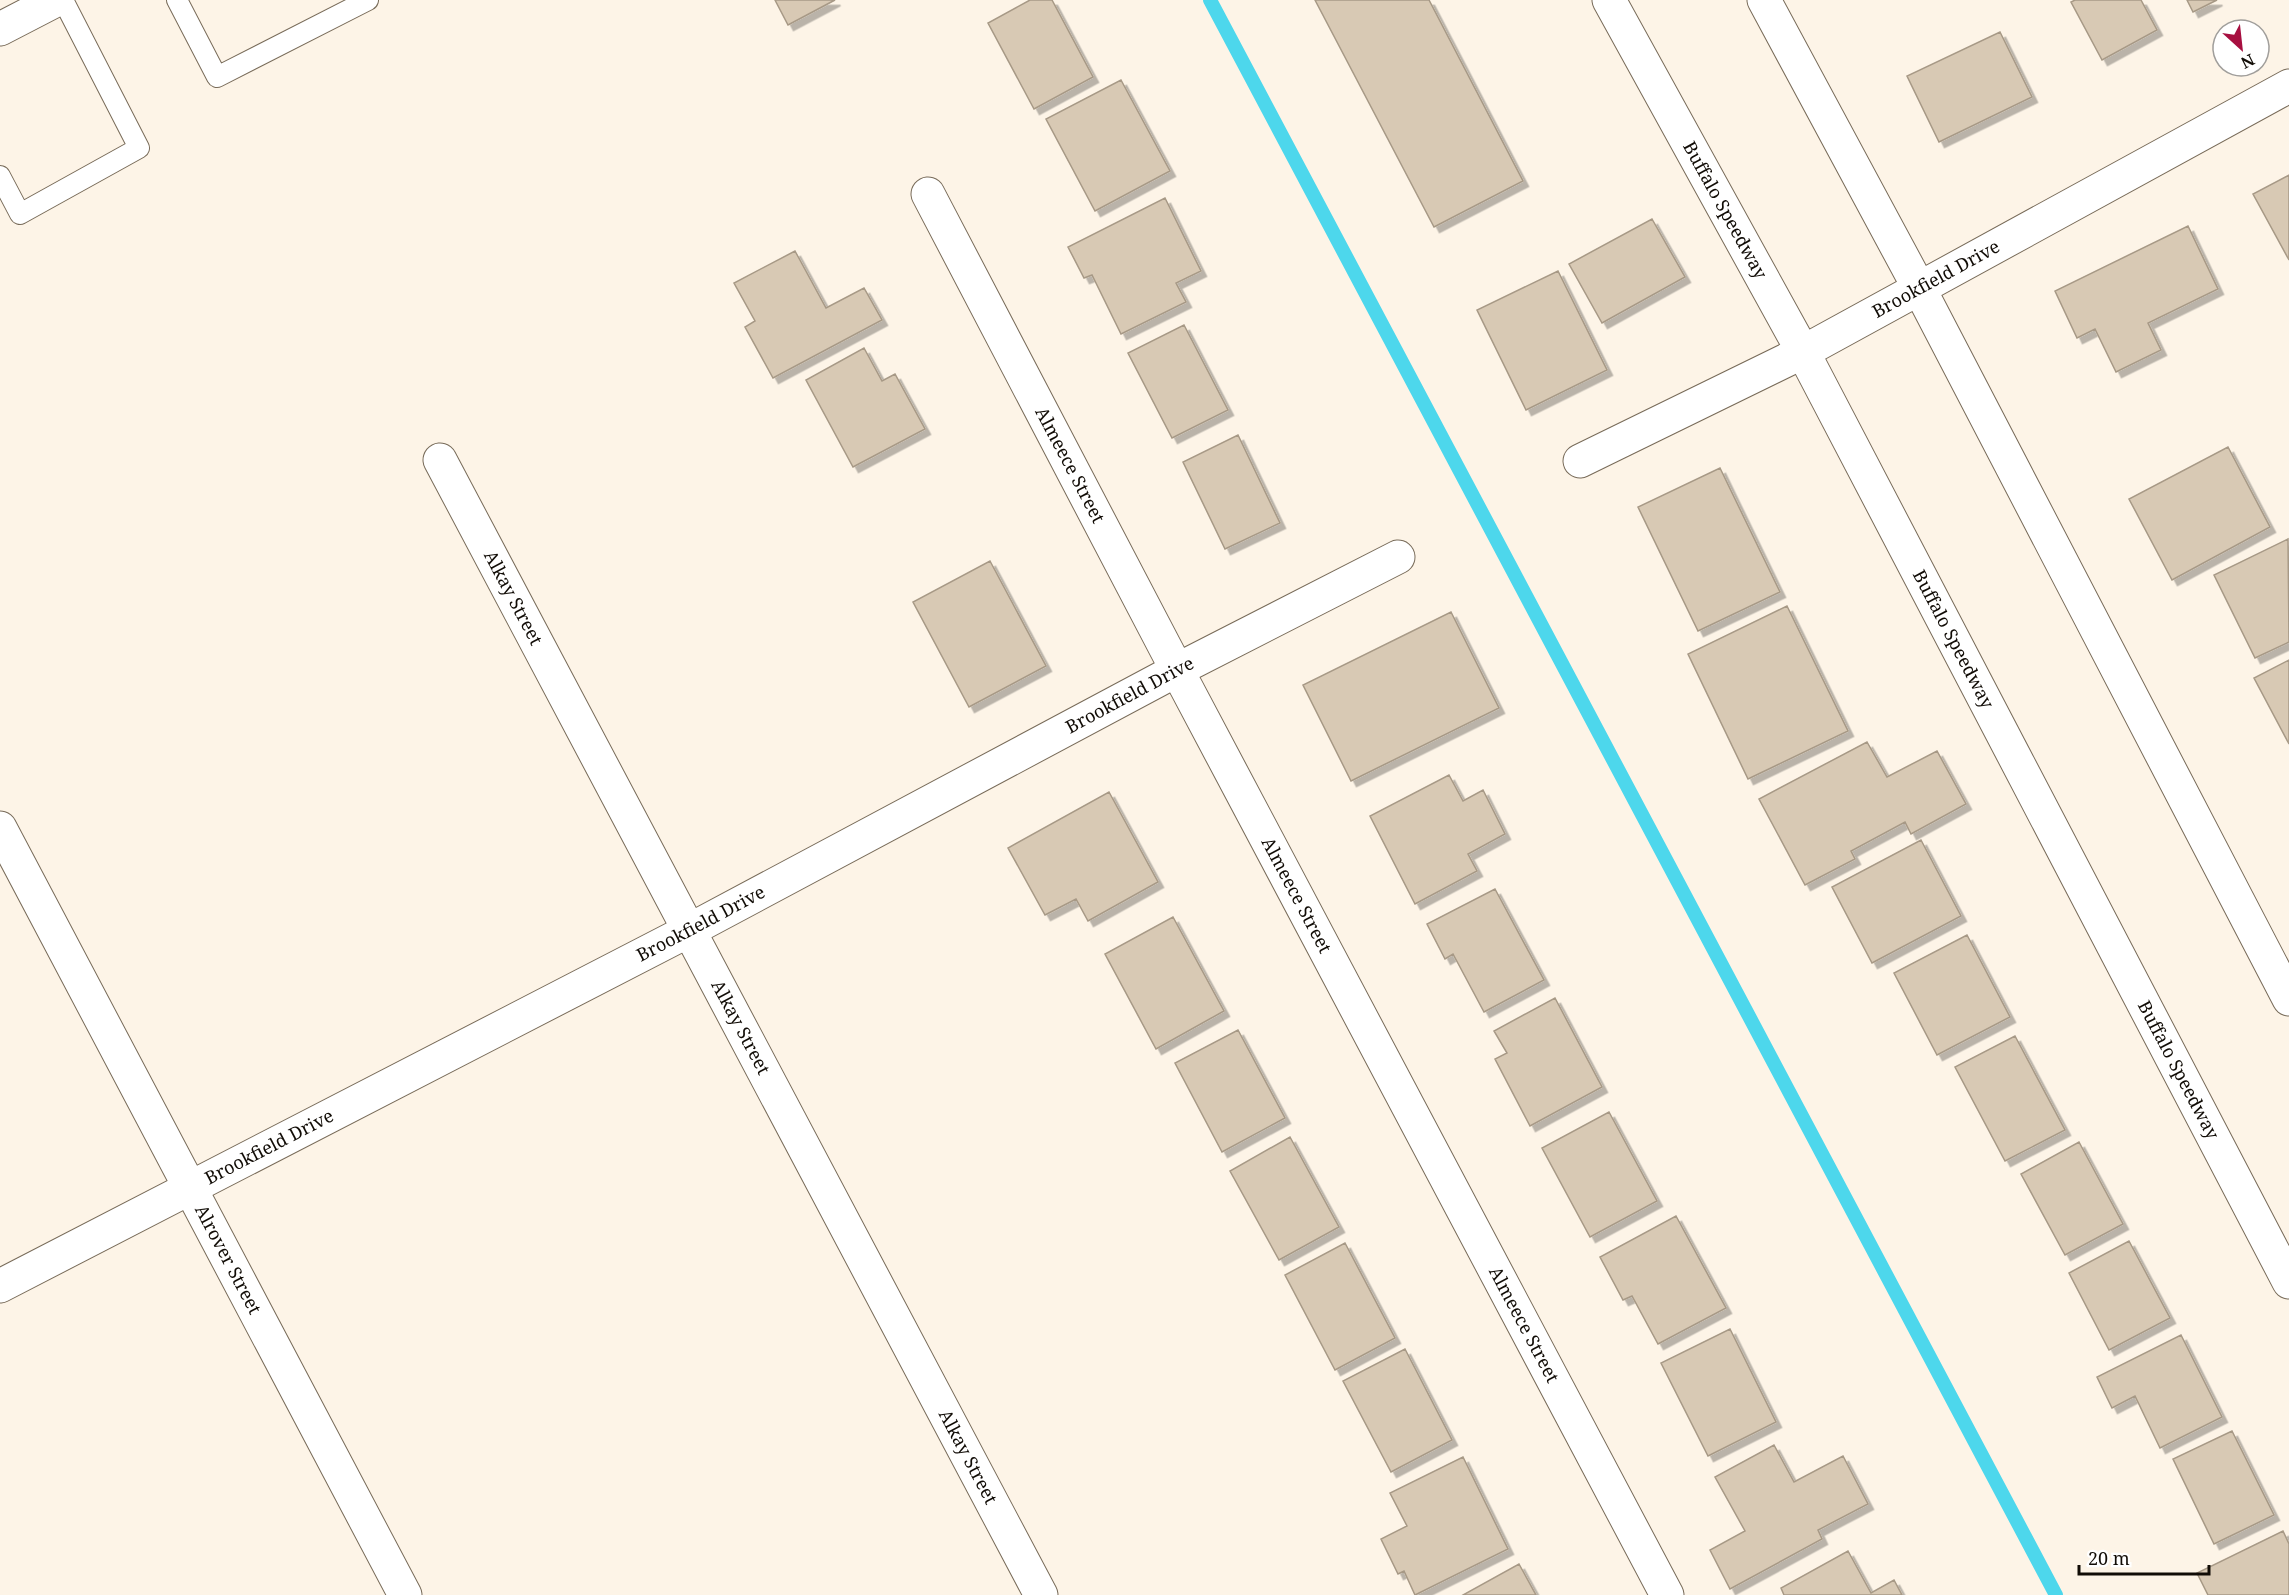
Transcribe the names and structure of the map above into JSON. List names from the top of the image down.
{
  "streets": {
    "street": [
      "Buffalo Speedway",
      "Brookfield Drive",
      "Almeece Street",
      "Alkay Street",
      "Alrover Street"
    ]
  },
  "crossings": [
    ["Buffalo Speedway", "Brookfield Drive"],
    ["Brookfield Drive", "Almeece Street"],
    ["Brookfield Drive", "Alkay Street"],
    ["Brookfield Drive", "Alrover Street"]
  ],
  "scale_bar": "20 m",
  "north": "bottom right"
}
